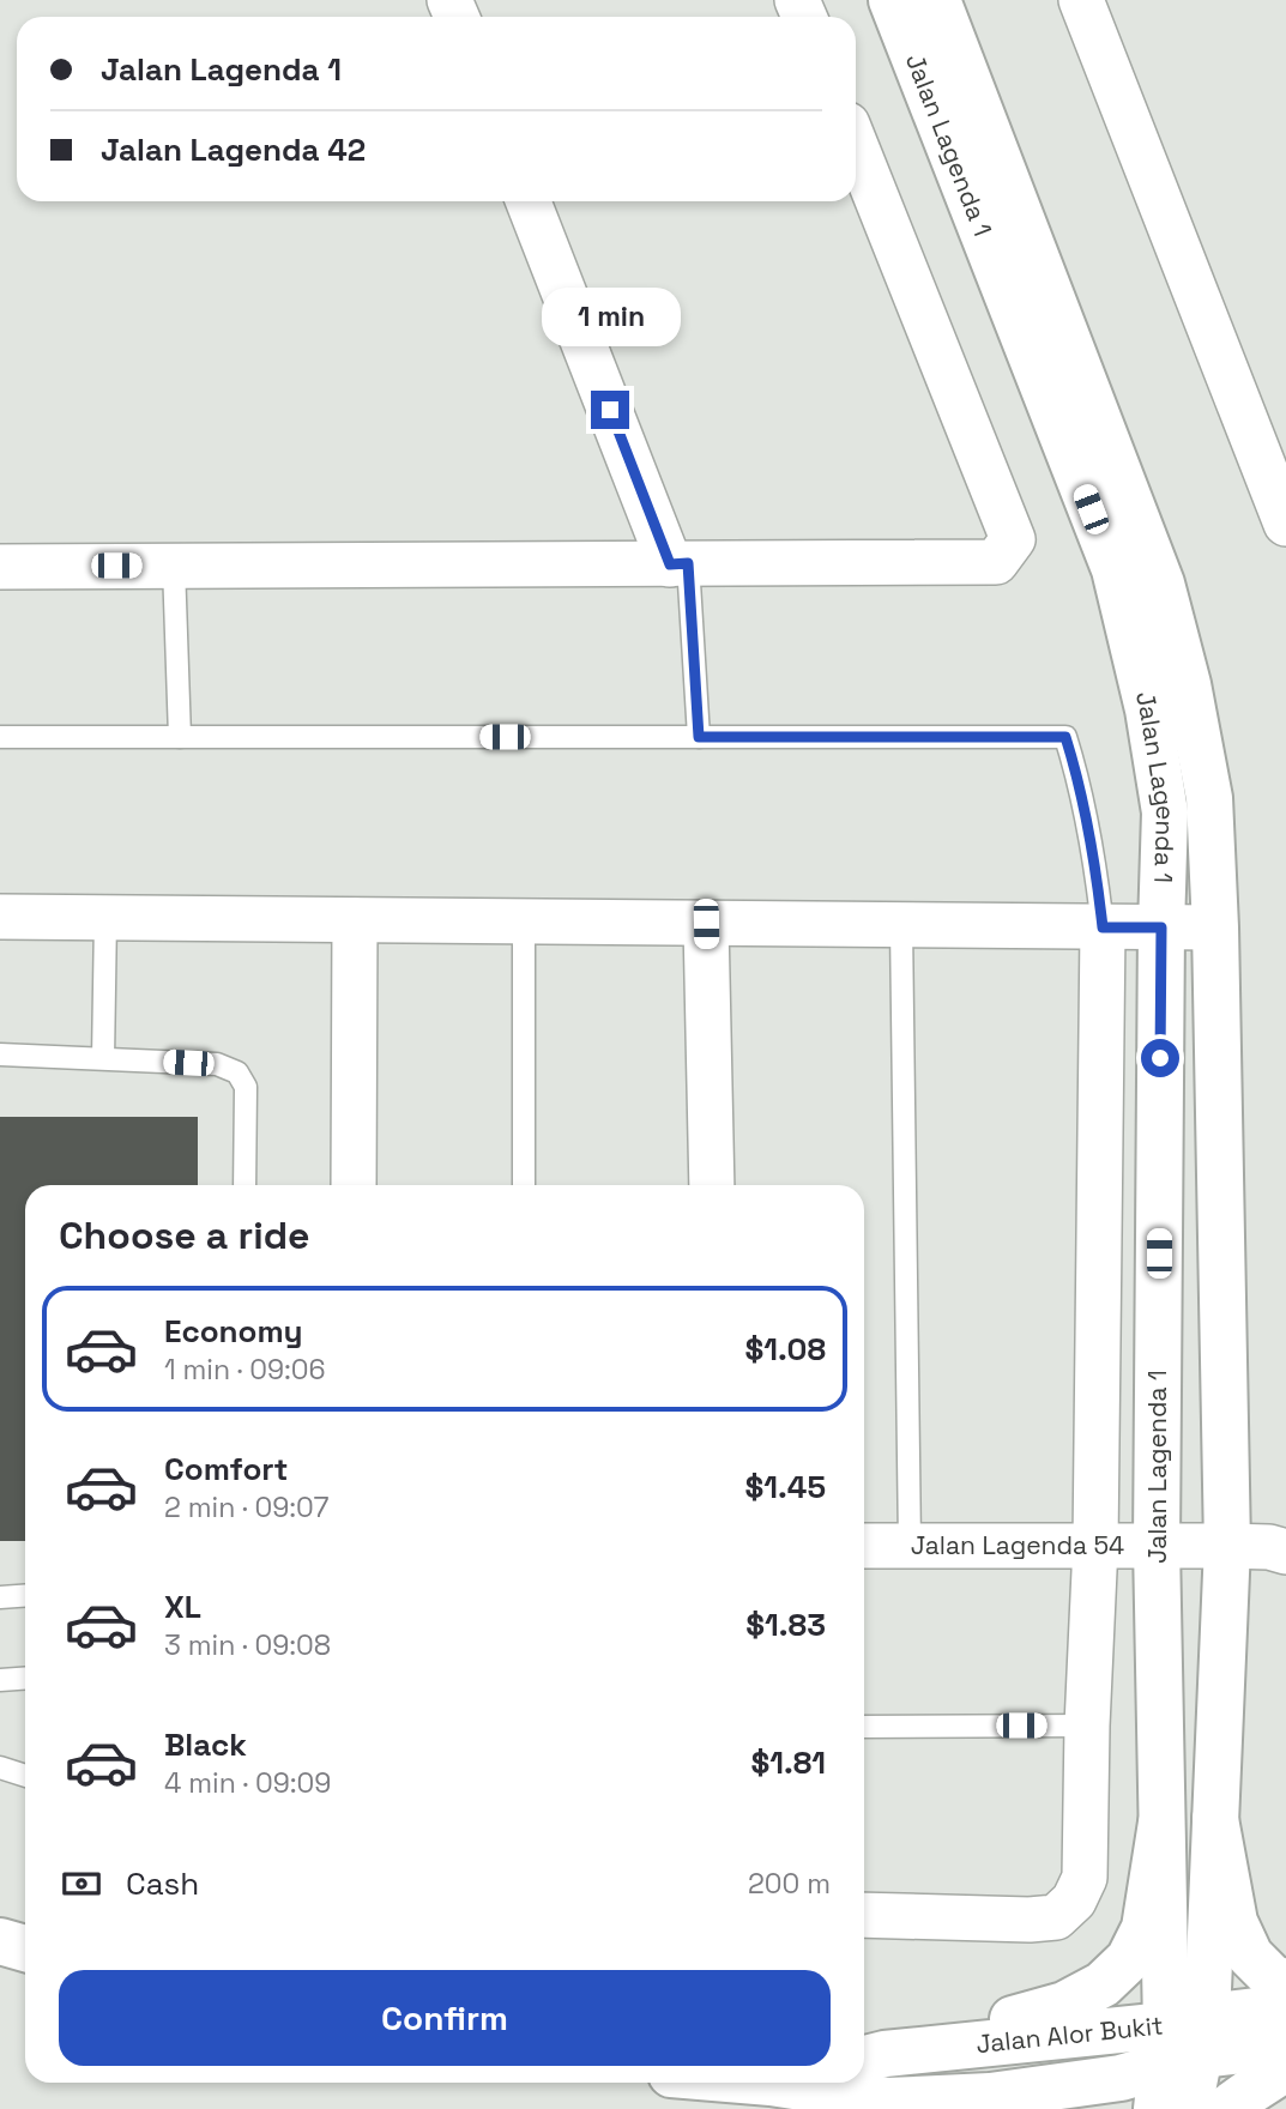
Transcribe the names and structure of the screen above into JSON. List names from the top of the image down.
{
  "streets": {
    "street": ["Jalan Lagenda 1", "Jalan Lagenda 54", "Jalan Alor Bukit"]
  },
  "crossings": [
    ["Jalan Lagenda 1", "Jalan Lagenda 54"],
    ["Jalan Lagenda 1", "Jalan Alor Bukit"]
  ],
  "page": {
    "banner": ["Jalan Lagenda 1", "Jalan Lagenda 42"],
    "bubble": "1 min",
    "heading": "Choose a ride",
    "list": [
      {
        "name": "Economy",
        "note": "1 min · 09:06",
        "value": "$1.08"
      },
      {
        "name": "Comfort",
        "note": "2 min · 09:07",
        "value": "$1.45"
      },
      {
        "name": "XL",
        "note": "3 min · 09:08",
        "value": "$1.83"
      },
      {
        "name": "Black",
        "note": "4 min · 09:09",
        "value": "$1.81"
      }
    ],
    "pay": ["Cash", "200 m"],
    "buttons": "Confirm"
  }
}
